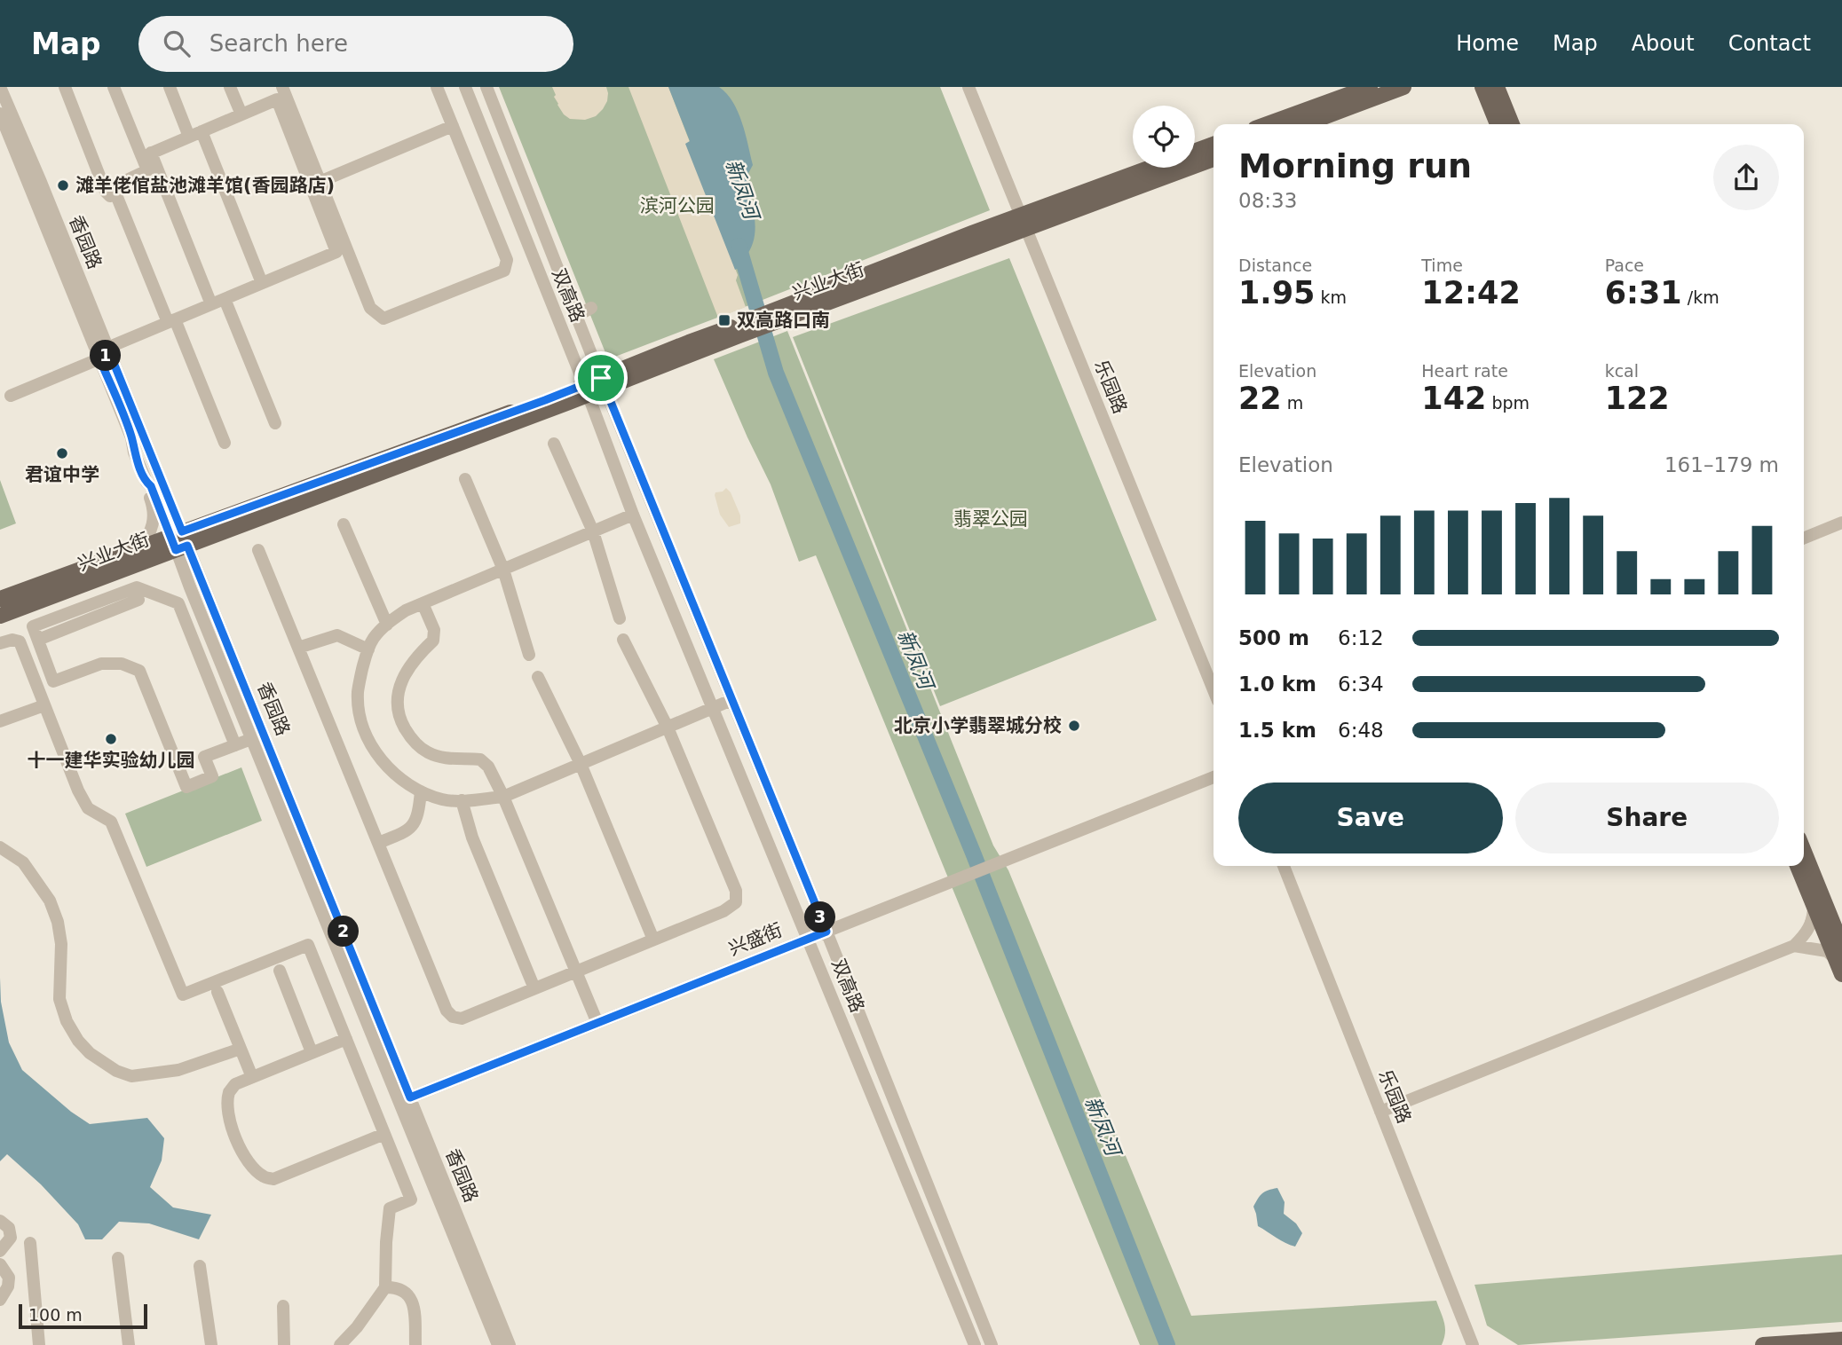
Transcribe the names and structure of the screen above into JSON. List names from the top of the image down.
{
  "streets": {
    "main road": ["兴业大街"],
    "street": [
      "香园路",
      "双高路",
      "乐园路",
      "兴盛街"
    ]
  },
  "crossings": [
    ["香园路", "兴业大街"],
    ["香园路", "兴盛街"],
    ["兴业大街", "双高路"],
    ["兴业大街", "乐园路"],
    ["双高路", "兴盛街"]
  ],
  "water": ["新凤河"],
  "parks": ["滨河公园", "翡翠公园"],
  "places": {
    "other": [
      "滩羊佬倌盐池滩羊馆(香园路店)",
      "君谊中学",
      "北京小学翡翠城分校",
      "十一建华实验幼儿园"
    ],
    "transit": ["双高路口南"]
  },
  "scale_bar": "100 m",
  "page": {
    "header": "Map",
    "search": "Search here",
    "nav": [
      "Home",
      "Map",
      "About",
      "Contact"
    ],
    "heading": ["Morning run", "08:33"],
    "stats": [
      ["Distance", "1.95 km"],
      ["Time", "12:42"],
      ["Pace", "6:31 /km"],
      ["Elevation", "22 m"],
      ["Heart rate", "142 bpm"],
      ["kcal", "122"]
    ],
    "pins": ["1", "3", "2"],
    "chart": ["Elevation", "161–179 m"],
    "list": [
      {
        "name": "500 m",
        "note": "6:12"
      },
      {
        "name": "1.0 km",
        "note": "6:34"
      },
      {
        "name": "1.5 km",
        "note": "6:48"
      }
    ],
    "buttons": ["Save", "Share"],
    "scale": "100 m"
  }
}
